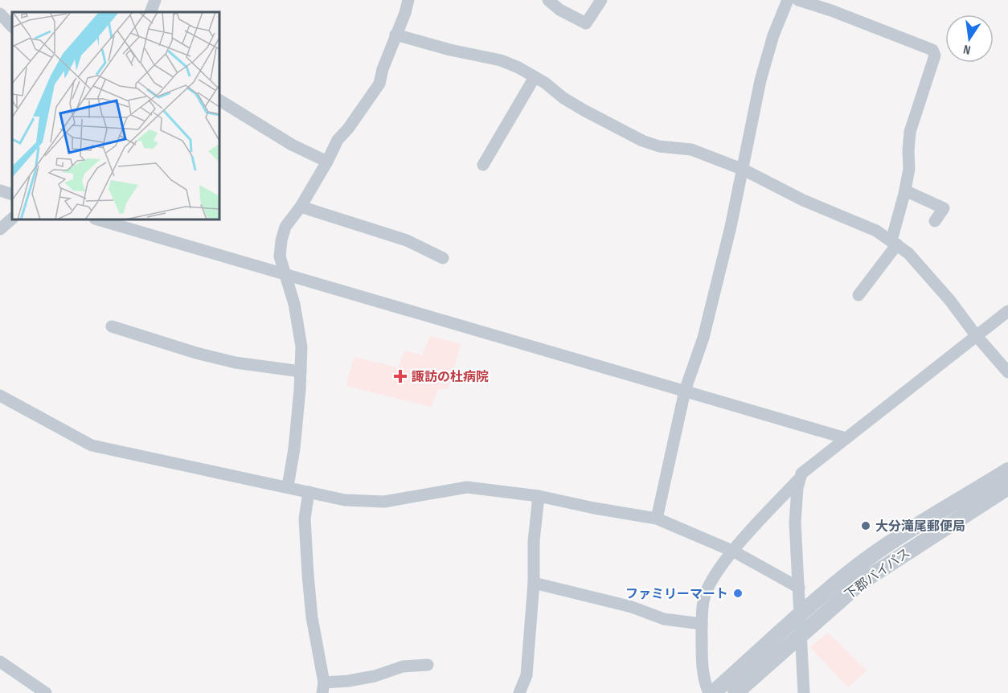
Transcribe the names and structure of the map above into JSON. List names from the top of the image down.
{
  "streets": {
    "street": ["下郡バイパス"]
  },
  "places": {
    "health": ["諏訪の杜病院"],
    "other": ["大分滝尾郵便局", "ファミリーマート"]
  },
  "north": "bottom"
}
